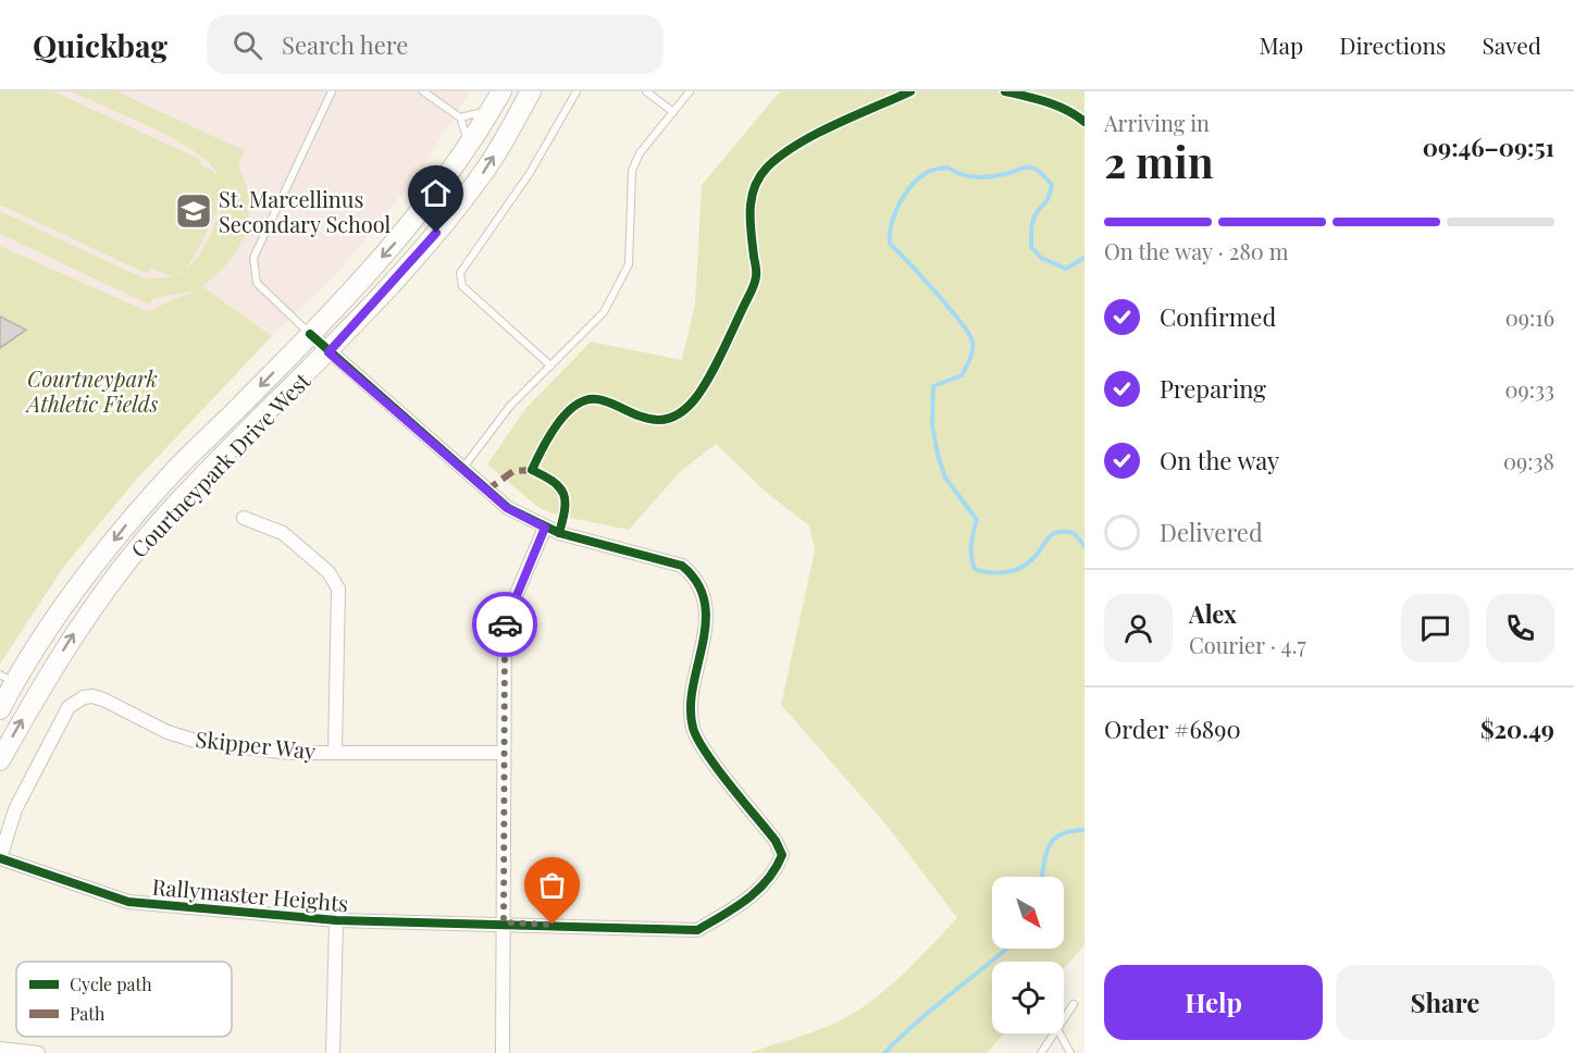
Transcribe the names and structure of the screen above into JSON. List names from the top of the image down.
{
  "streets": {
    "main road": ["Courtneypark Drive West"],
    "street": ["Skipper Way", "Rallymaster Heights"]
  },
  "crossings": [
    ["Skipper Way", "Rallymaster Heights"]
  ],
  "parks": ["Courtneypark Athletic Fields"],
  "places": {
    "school or university": ["St. Marcellinus Secondary School"]
  },
  "legend": ["Cycle path", "Path"],
  "north": "bottom right",
  "page": {
    "header": "Quickbag",
    "search": "Search here",
    "nav": ["Map", "Directions", "Saved"],
    "heading": ["2 min", "Arriving in", "09:46–09:51"],
    "panel": [
      "Alex",
      "Courier · 4.7",
      "Order #6890",
      "$20.49"
    ],
    "bar": "On the way · 280 m",
    "list": [
      ["Confirmed", "09:16"],
      ["Preparing", "09:33"],
      ["On the way", "09:38"],
      "Delivered"
    ],
    "buttons": ["Help", "Share"]
  }
}
